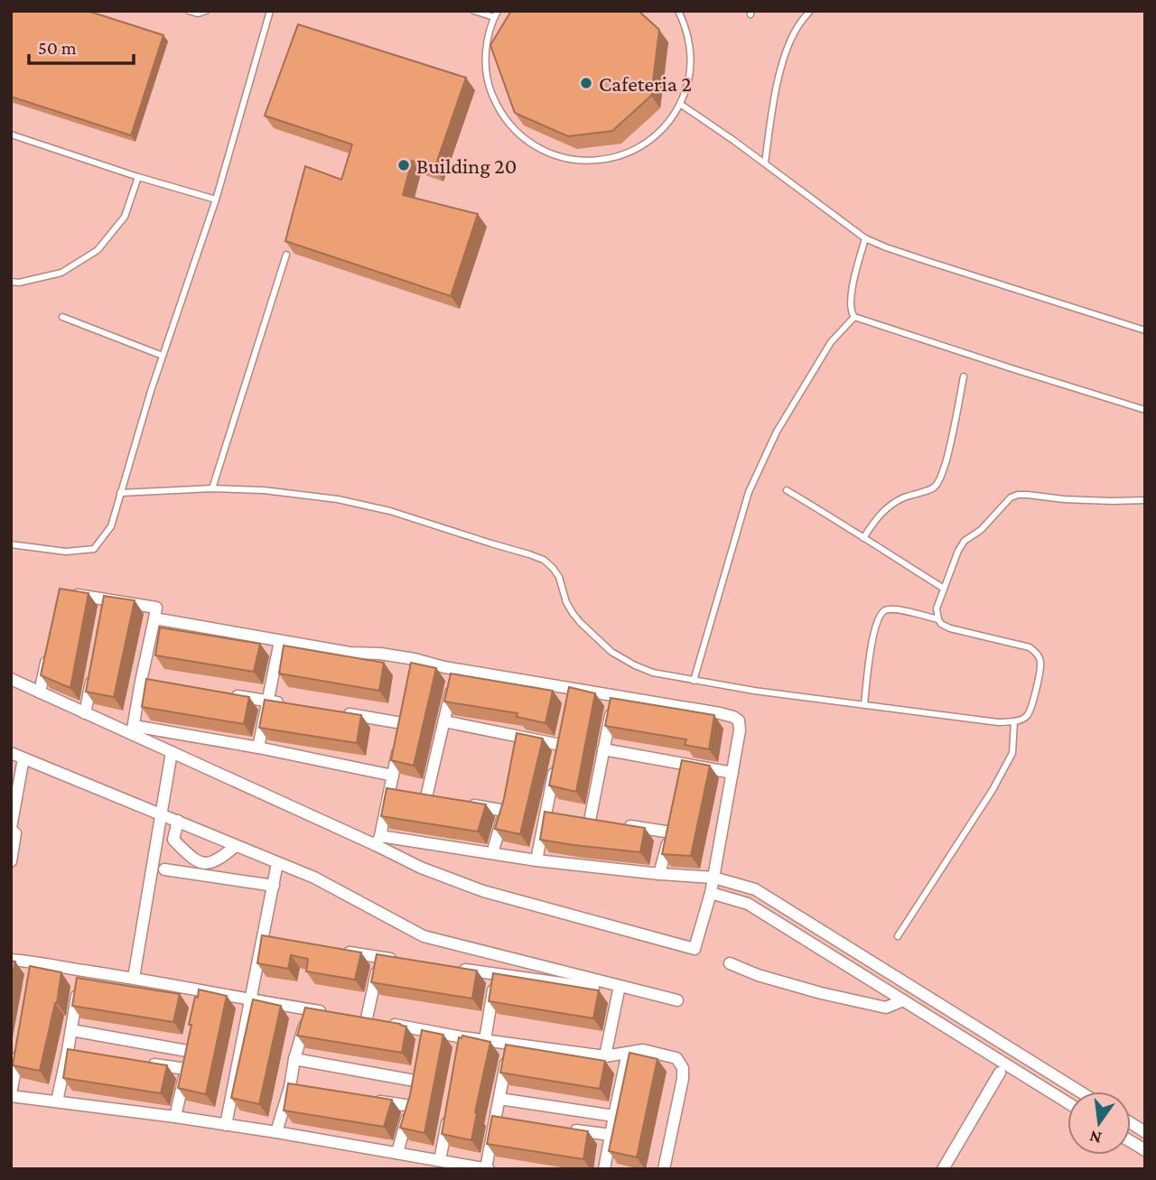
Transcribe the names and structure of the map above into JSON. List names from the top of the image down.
{
  "places": ["Cafeteria 2", "Building 20"],
  "scale_bar": "50 m",
  "north": "bottom"
}
